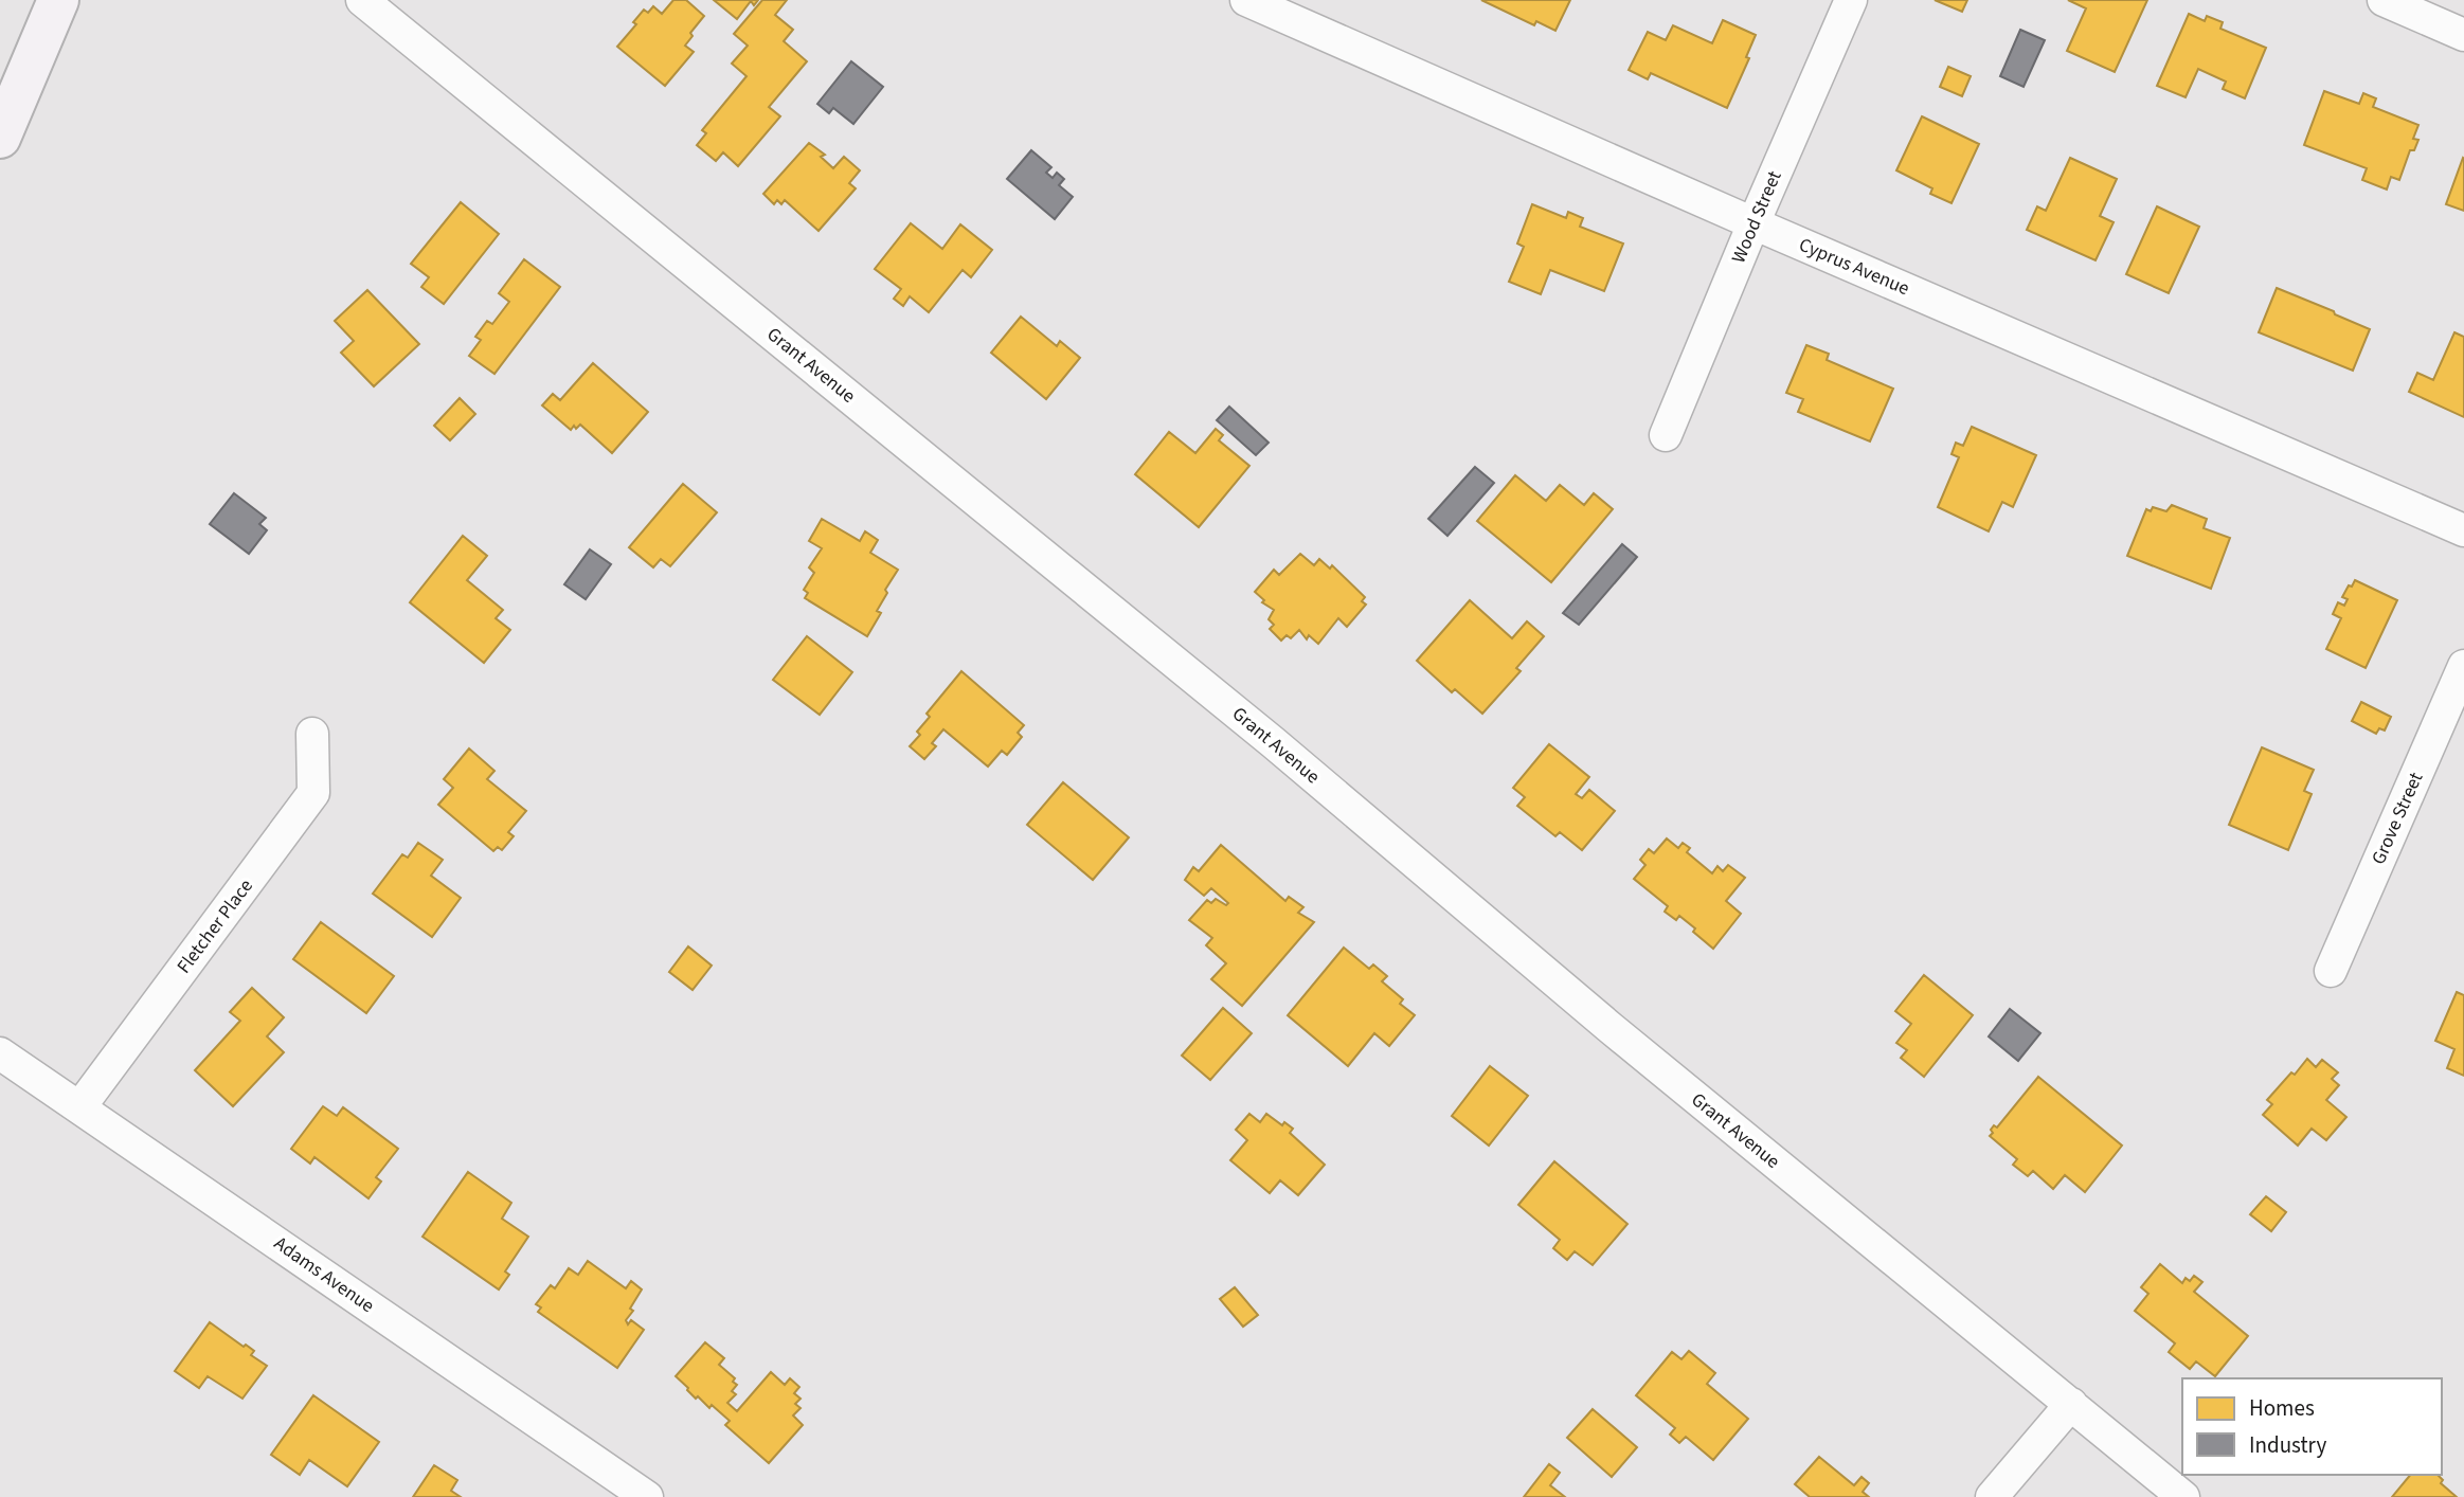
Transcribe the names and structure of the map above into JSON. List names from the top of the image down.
{
  "streets": {
    "street": [
      "Wood Street",
      "Cyprus Avenue",
      "Grant Avenue",
      "Grove Street",
      "Fletcher Place",
      "Adams Avenue"
    ]
  },
  "crossings": [
    ["Wood Street", "Cyprus Avenue"],
    ["Fletcher Place", "Adams Avenue"]
  ],
  "legend": ["Homes", "Industry"]
}
